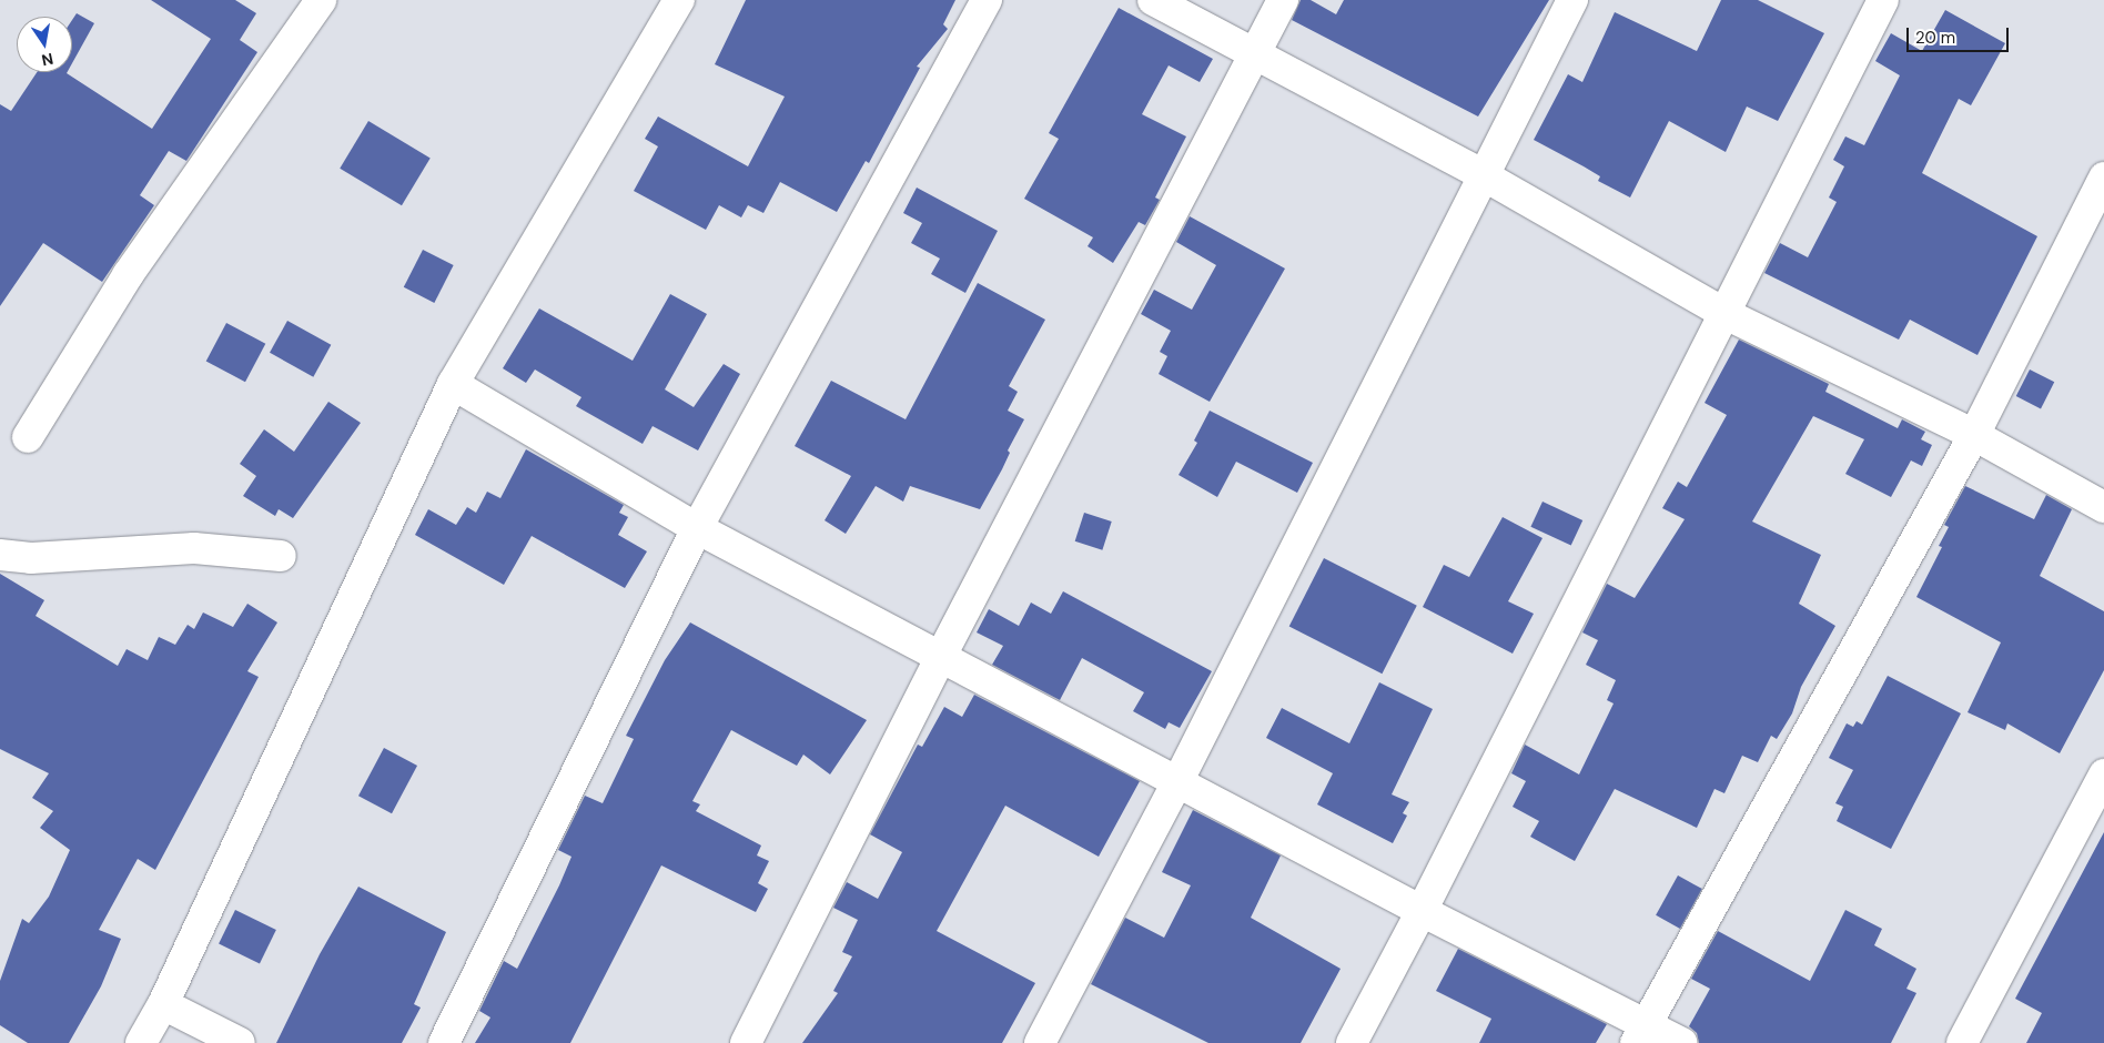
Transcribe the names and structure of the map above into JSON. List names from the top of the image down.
{
  "scale_bar": "20 m",
  "north": "bottom"
}
